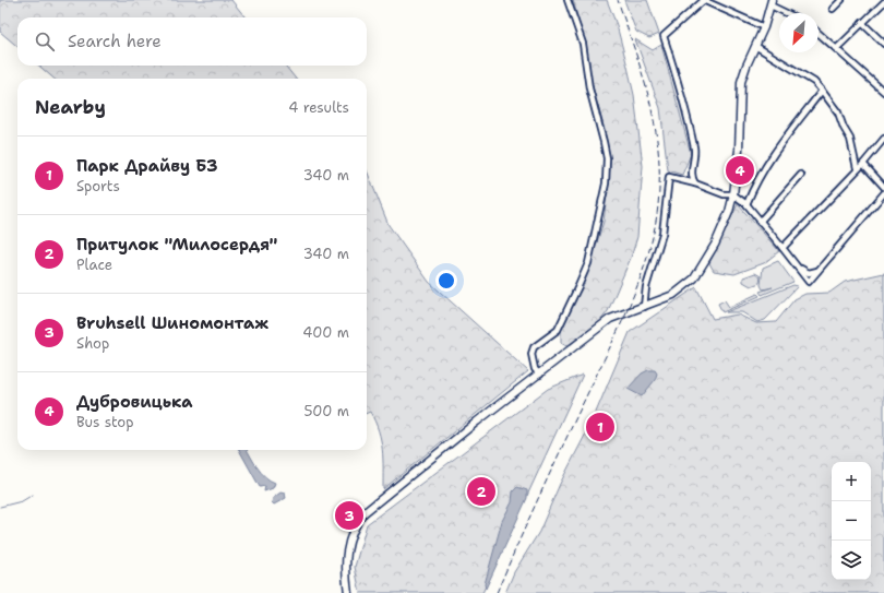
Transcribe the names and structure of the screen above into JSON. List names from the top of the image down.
{
  "north": "bottom left",
  "page": {
    "search": "Search here",
    "heading": ["Nearby", "4 results"],
    "list": [
      {
        "mark": "1",
        "name": "Парк Драйву Б3",
        "note": "Sports",
        "value": "340 m"
      },
      {
        "mark": "2",
        "name": "Притулок \"Милосердя\"",
        "note": "Place",
        "value": "340 m"
      },
      {
        "mark": "3",
        "name": "Bruhsell Шиномонтаж",
        "note": "Shop",
        "value": "400 m"
      },
      {
        "mark": "4",
        "name": "Дубровицька",
        "note": "Bus stop",
        "value": "500 m"
      }
    ],
    "pins": [
      "4",
      "1",
      "2",
      "3"
    ],
    "map_buttons": ["+", "−"]
  }
}
